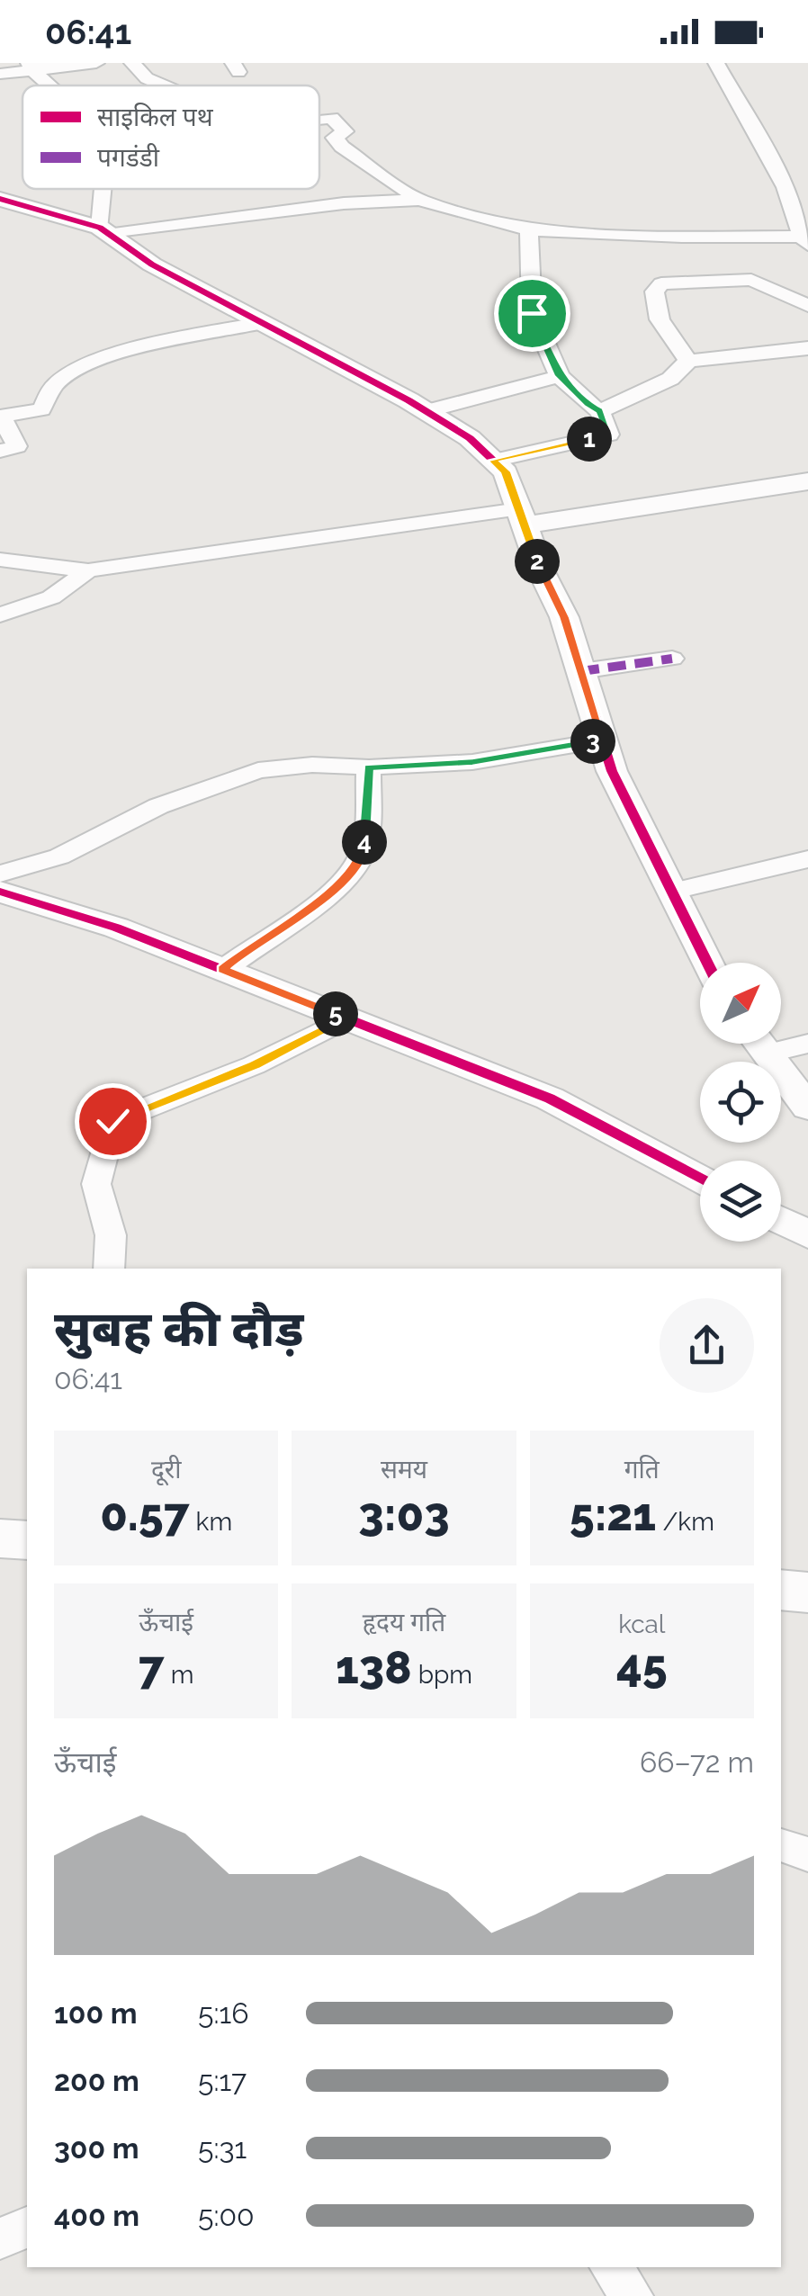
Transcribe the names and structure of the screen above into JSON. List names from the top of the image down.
{
  "legend": ["साइकिल पथ", "पगडंडी"],
  "north": "top right",
  "page": {
    "status": "06:41",
    "pins": [
      "1",
      "2",
      "3",
      "4",
      "5"
    ],
    "heading": ["सुबह की दौड़", "06:41"],
    "stats": [
      ["दूरी", "0.57 km"],
      ["समय", "3:03"],
      ["गति", "5:21 /km"],
      ["ऊँचाई", "7 m"],
      ["हृदय गति", "138 bpm"],
      ["kcal", "45"]
    ],
    "chart": ["ऊँचाई", "66–72 m"],
    "list": [
      {
        "name": "100 m",
        "note": "5:16"
      },
      {
        "name": "200 m",
        "note": "5:17"
      },
      {
        "name": "300 m",
        "note": "5:31"
      },
      {
        "name": "400 m",
        "note": "5:00"
      }
    ]
  }
}
